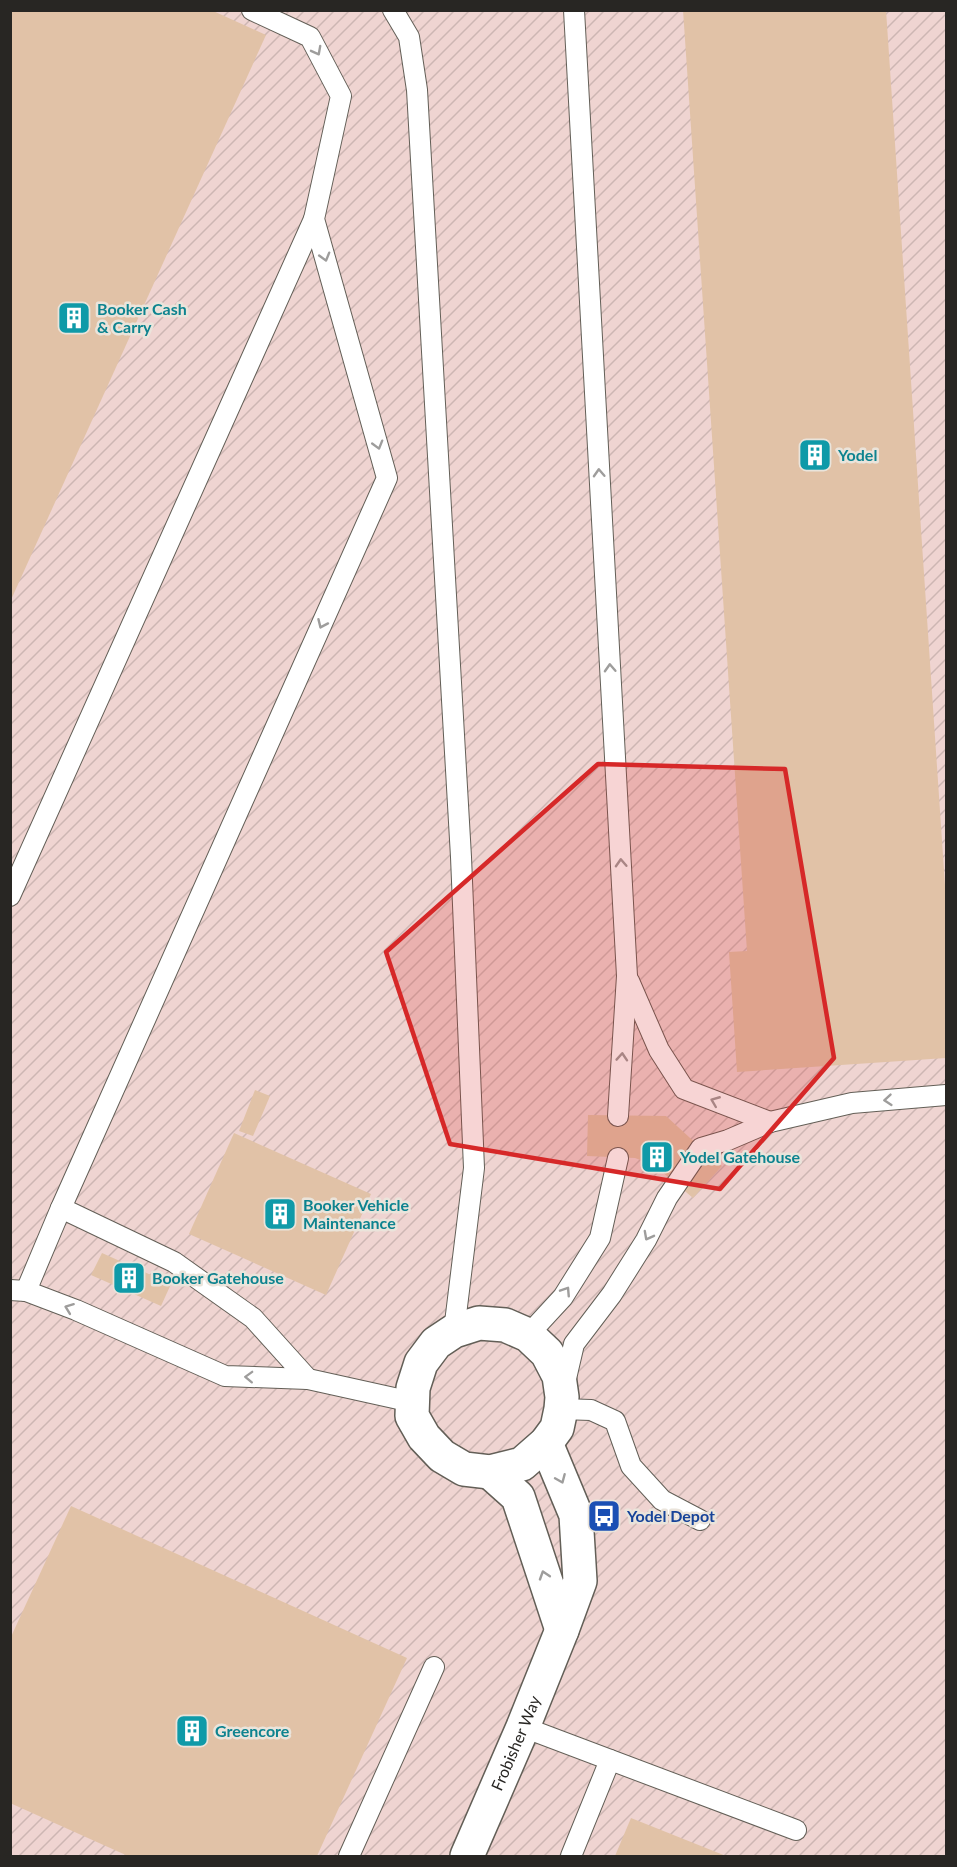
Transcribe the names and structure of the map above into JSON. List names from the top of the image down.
{
  "streets": {
    "street": ["Frobisher Way"]
  },
  "places": {
    "building": [
      "Booker Cash & Carry",
      "Yodel",
      "Yodel Gatehouse",
      "Booker Vehicle Maintenance",
      "Booker Gatehouse",
      "Greencore"
    ],
    "bus stop": ["Yodel Depot"]
  }
}
